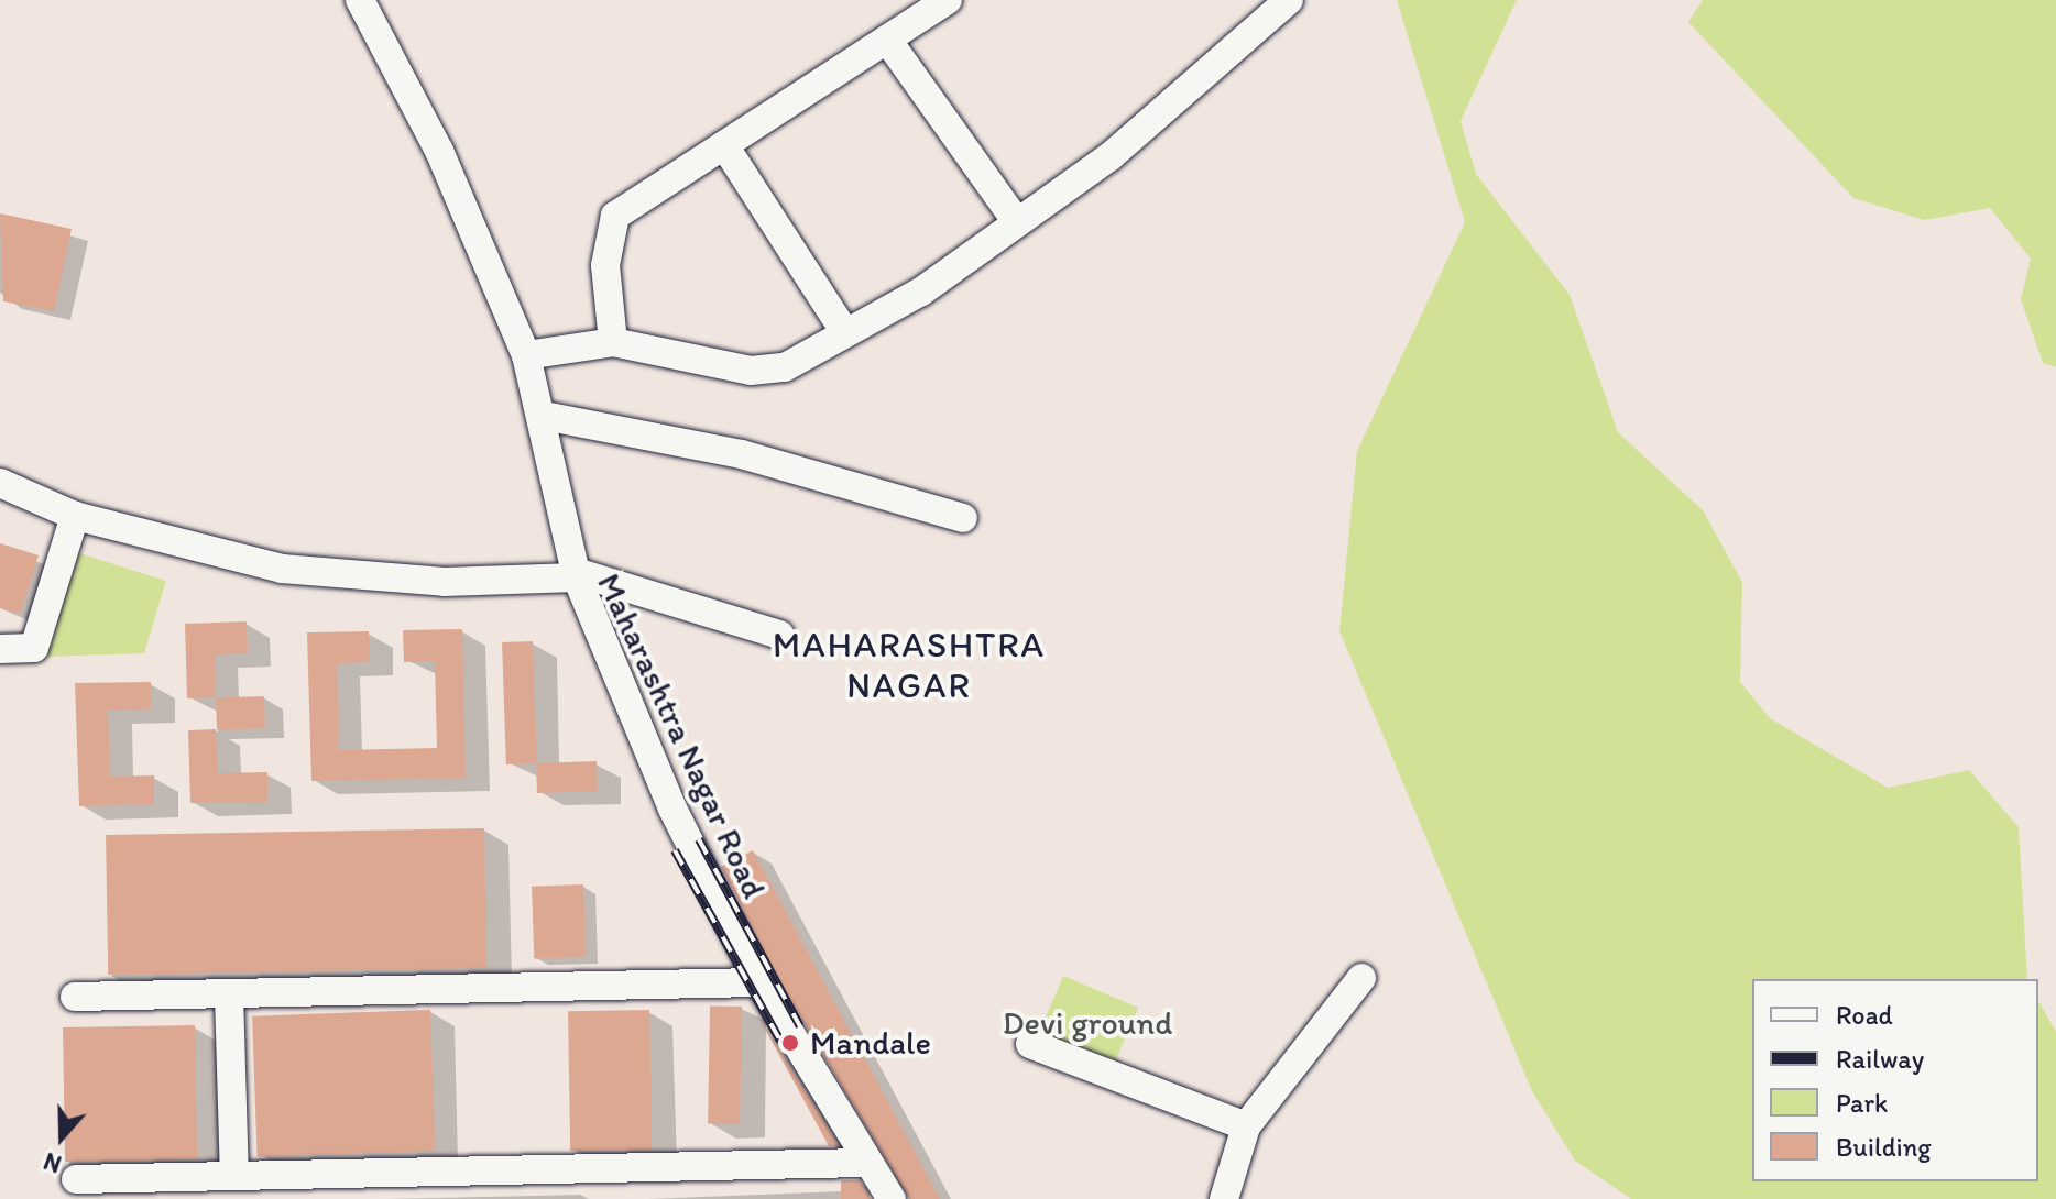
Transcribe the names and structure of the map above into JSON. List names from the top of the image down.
{
  "streets": {
    "street": ["Maharashtra Nagar Road"]
  },
  "districts": ["MAHARASHTRA NAGAR"],
  "parks": ["Devi ground"],
  "places": ["Mandale"],
  "legend": [
    "Road",
    "Railway",
    "Park",
    "Building"
  ],
  "north": "bottom"
}
